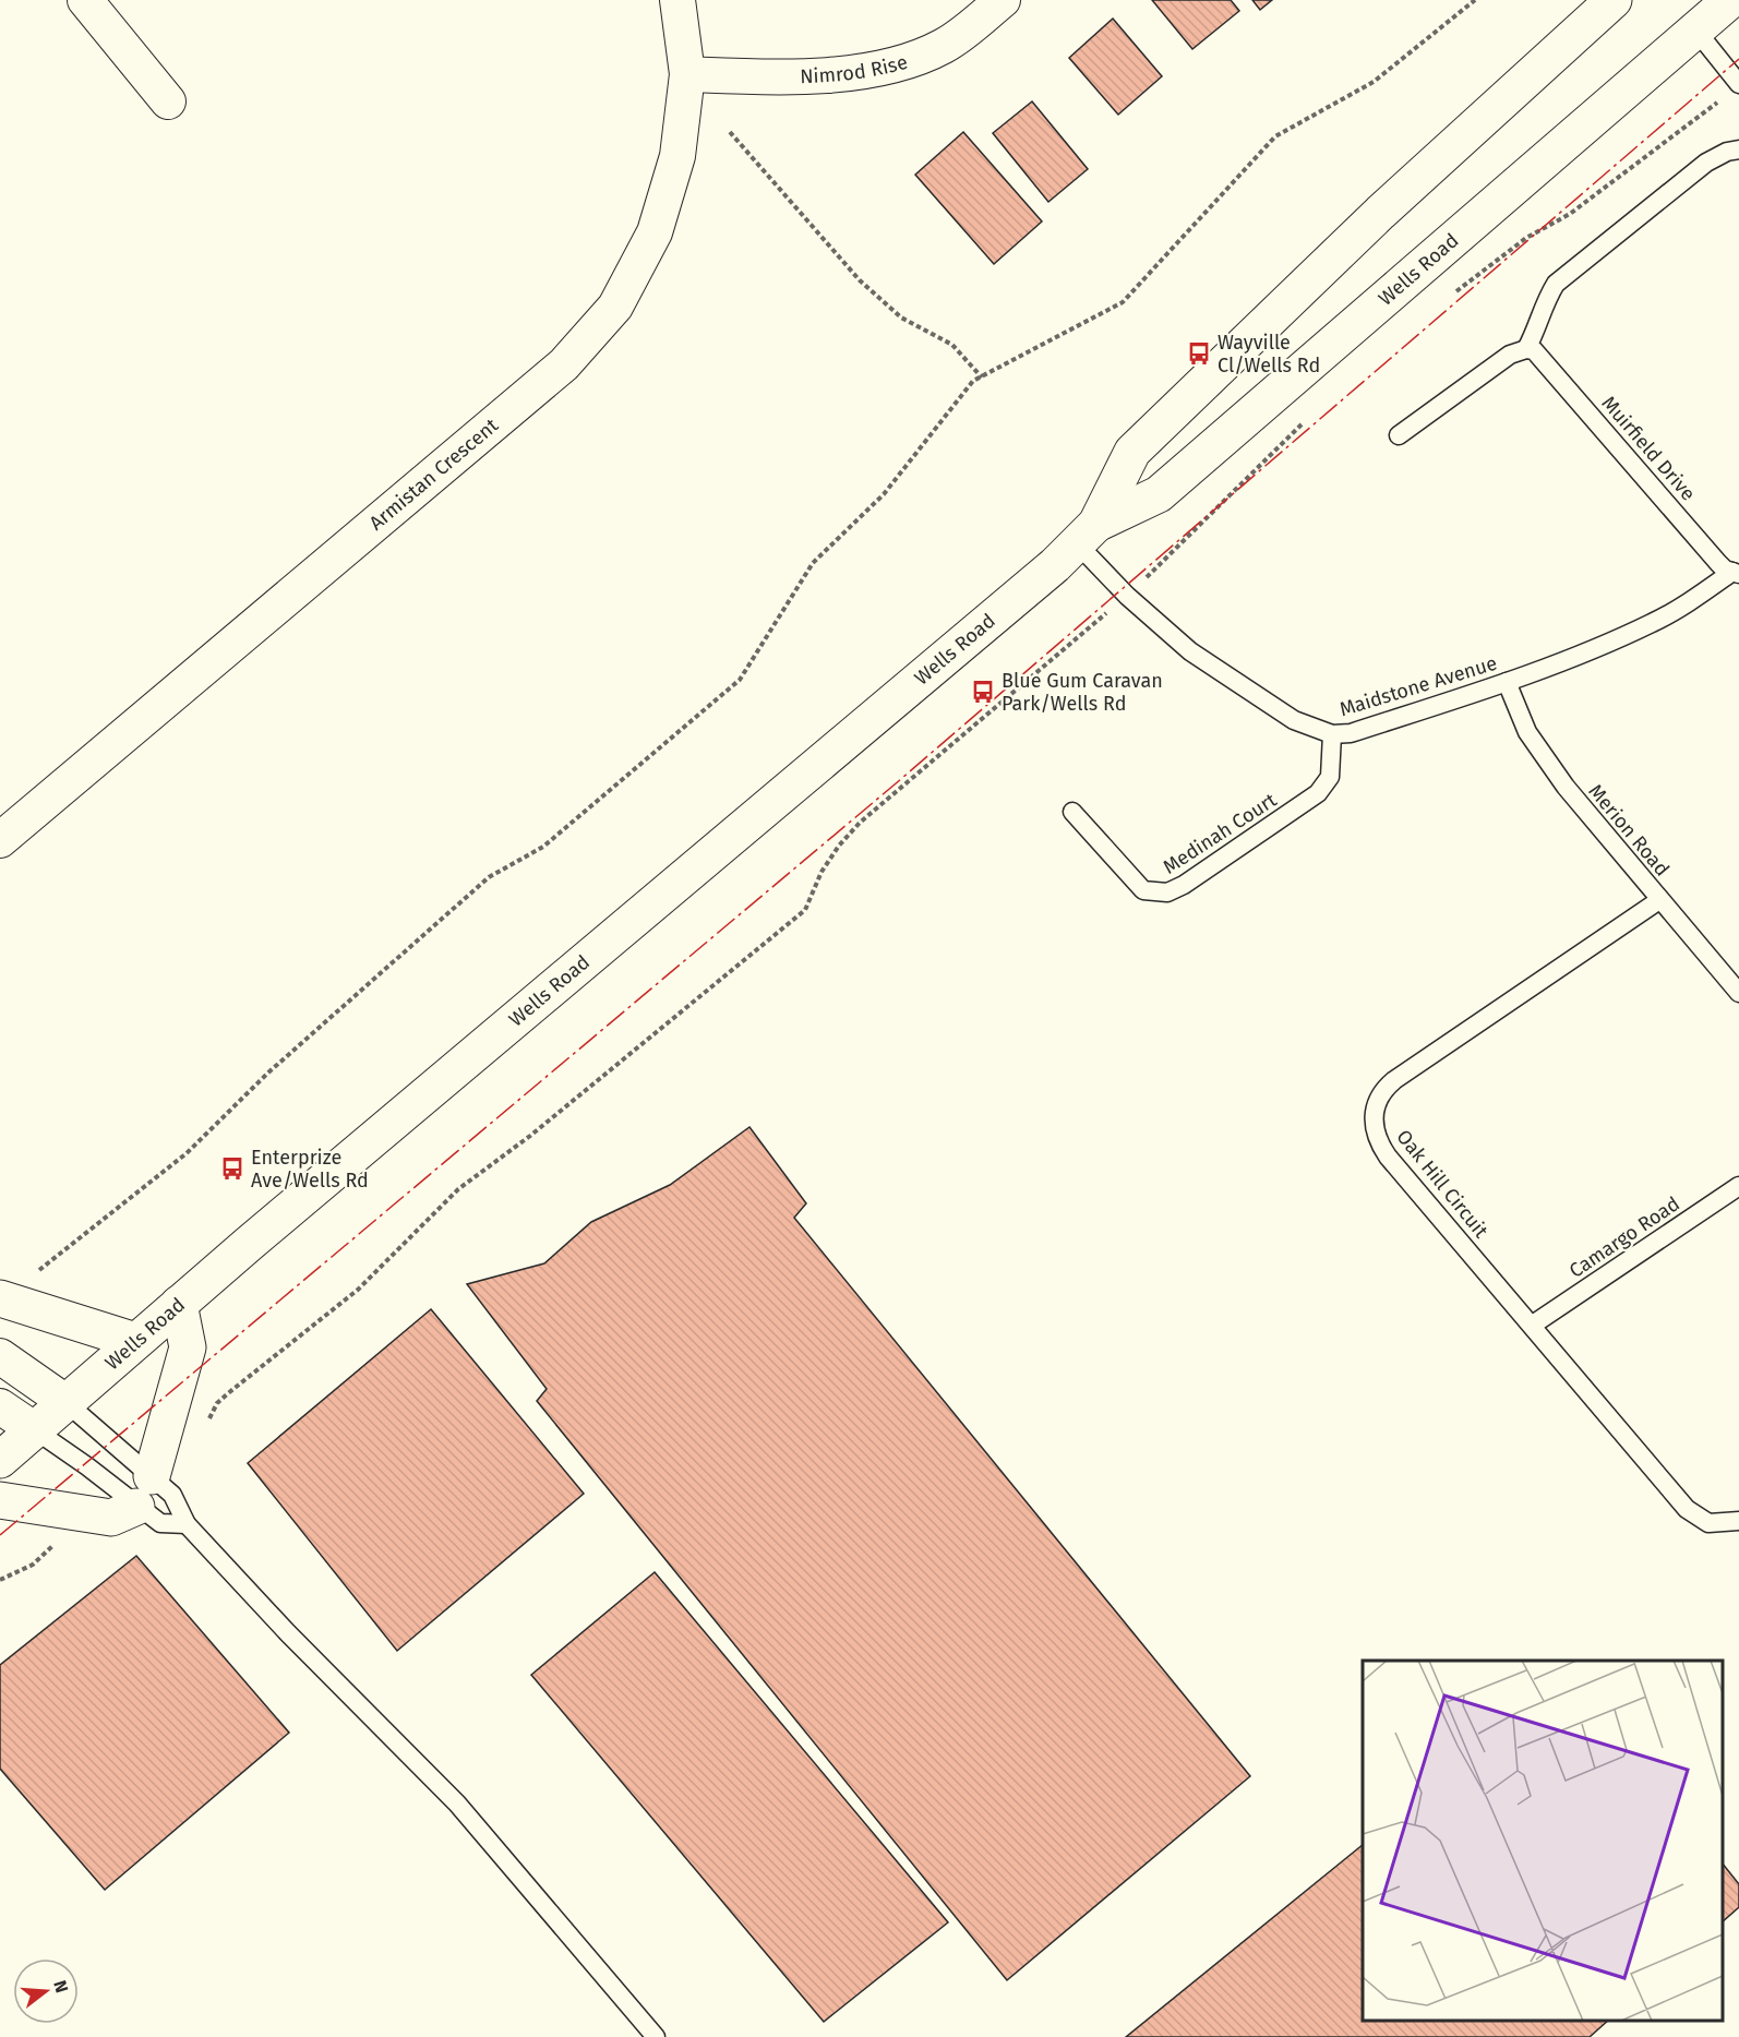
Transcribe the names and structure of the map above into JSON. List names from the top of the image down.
{
  "streets": {
    "main road": ["Wells Road"],
    "street": ["Nimrod Rise", "Armistan Crescent"],
    "lane": [
      "Muirfield Drive",
      "Maidstone Avenue",
      "Merion Road",
      "Medinah Court",
      "Oak Hill Circuit",
      "Camargo Road"
    ]
  },
  "crossings": [
    ["Nimrod Rise", "Armistan Crescent"],
    ["Wells Road", "Maidstone Avenue"],
    ["Muirfield Drive", "Maidstone Avenue"],
    ["Maidstone Avenue", "Merion Road"],
    ["Maidstone Avenue", "Medinah Court"],
    ["Merion Road", "Oak Hill Circuit"],
    ["Oak Hill Circuit", "Camargo Road"]
  ],
  "places": {
    "bus stop": ["Wayville Cl/Wells Rd", "Blue Gum Caravan Park/Wells Rd", "Enterprize Ave/Wells Rd"]
  },
  "north": "right"
}
